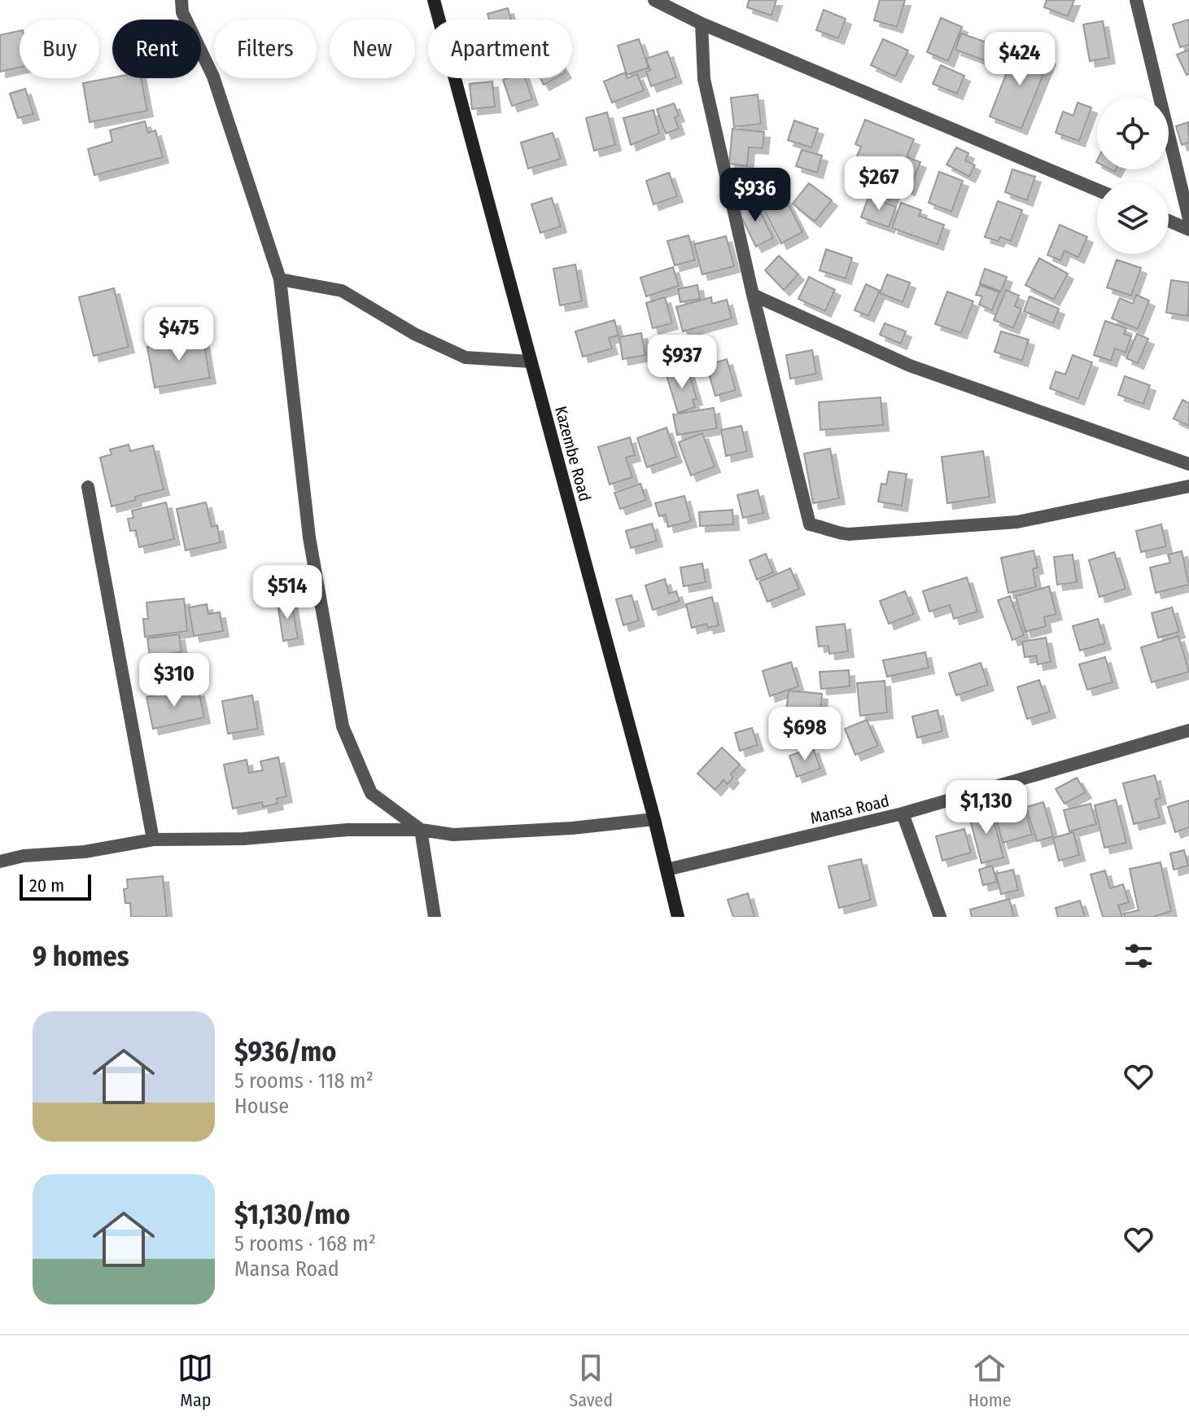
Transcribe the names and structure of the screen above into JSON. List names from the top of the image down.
{
  "streets": {
    "main road": ["Kazembe Road"],
    "street": ["Mansa Road"]
  },
  "crossings": [
    ["Kazembe Road", "Mansa Road"]
  ],
  "scale_bar": "20 m",
  "page": {
    "chip": [
      "Buy",
      "Rent",
      "Filters",
      "New",
      "Apartment"
    ],
    "price": [
      "$424",
      "$267",
      "$936",
      "$475",
      "$937",
      "$514",
      "$310",
      "$698",
      "$1,130"
    ],
    "scale": "20 m",
    "heading": "9 homes",
    "list": [
      {
        "name": "$936/mo",
        "note": "5 rooms · 118 m² · House"
      },
      {
        "name": "$1,130/mo",
        "note": "5 rooms · 168 m² · Mansa Road"
      }
    ],
    "tabs": ["Map", "Saved", "Home"]
  }
}
